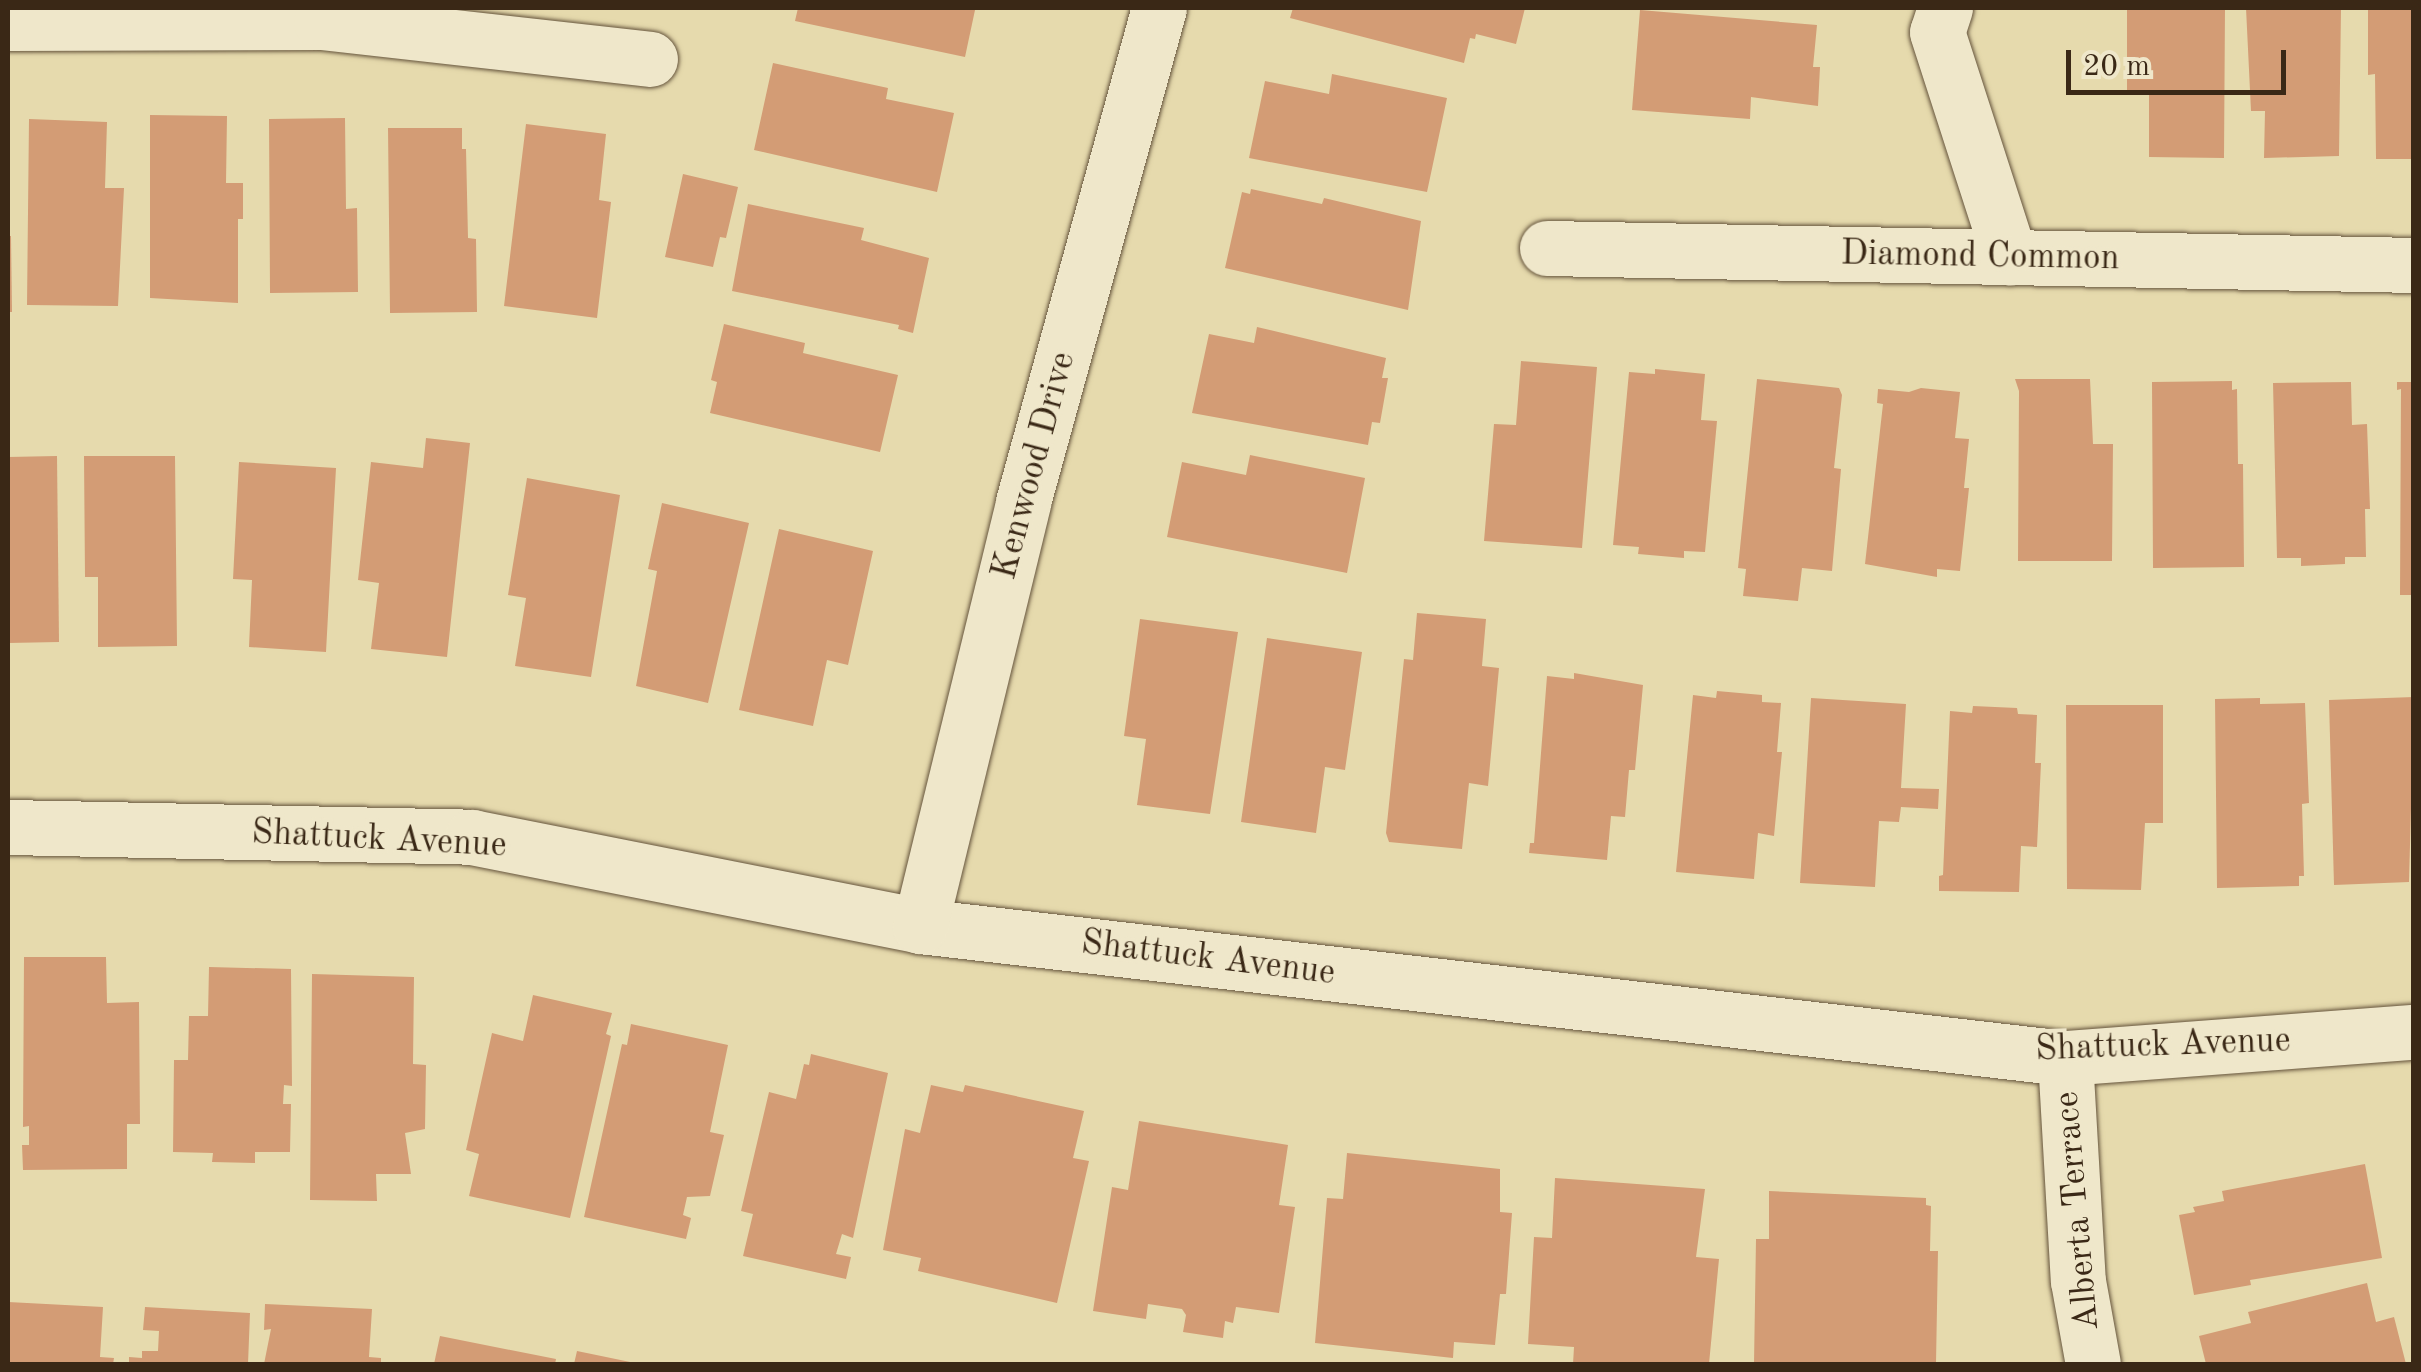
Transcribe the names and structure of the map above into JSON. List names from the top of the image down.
{
  "streets": {
    "street": [
      "Diamond Common",
      "Kenwood Drive",
      "Shattuck Avenue",
      "Alberta Terrace"
    ]
  },
  "crossings": [
    ["Kenwood Drive", "Shattuck Avenue"],
    ["Shattuck Avenue", "Alberta Terrace"]
  ],
  "scale_bar": "20 m"
}
